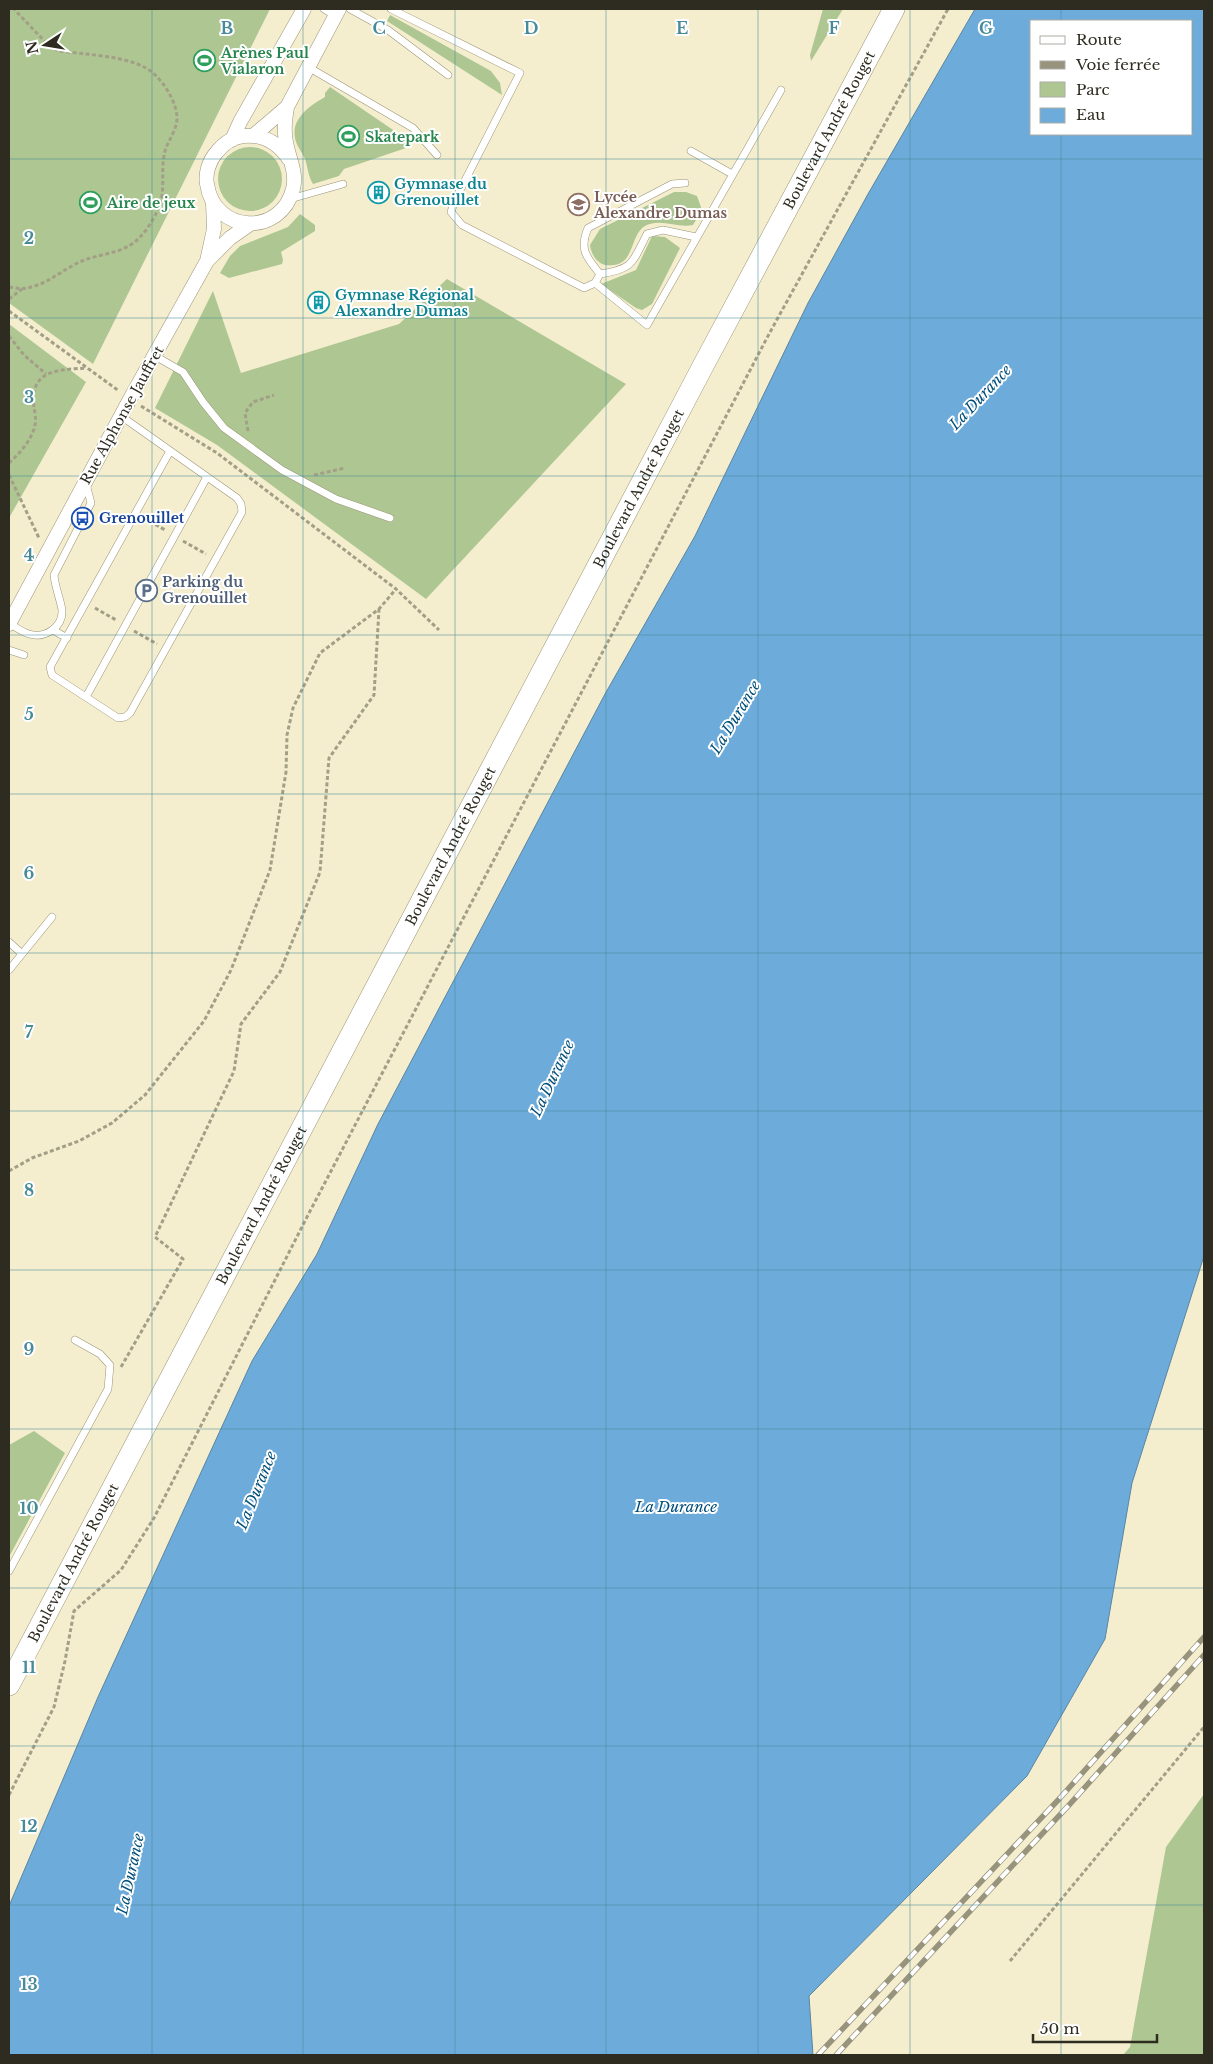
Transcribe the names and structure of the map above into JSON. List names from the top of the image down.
{
  "streets": {
    "main road": ["Boulevard André Rouget"],
    "street": ["Rue Alphonse Jauffret"]
  },
  "water": ["La Durance"],
  "places": {
    "sports": ["Arènes Paul Vialaron", "Skatepark", "Aire de jeux"],
    "building": ["Gymnase du Grenouillet", "Gymnase Régional Alexandre Dumas"],
    "school or university": ["Lycée Alexandre Dumas"],
    "bus stop": ["Grenouillet"],
    "parking": ["Parking du Grenouillet"]
  },
  "legend": [
    "Route",
    "Voie ferrée",
    "Parc",
    "Eau"
  ],
  "scale_bar": "50 m",
  "north": "left",
  "grid": {
    "columns": [
      "B",
      "C",
      "D",
      "E",
      "F",
      "G"
    ],
    "rows": [
      "2",
      "3",
      "4",
      "5",
      "6",
      "7",
      "8",
      "9",
      "10",
      "11",
      "12",
      "13"
    ]
  }
}
